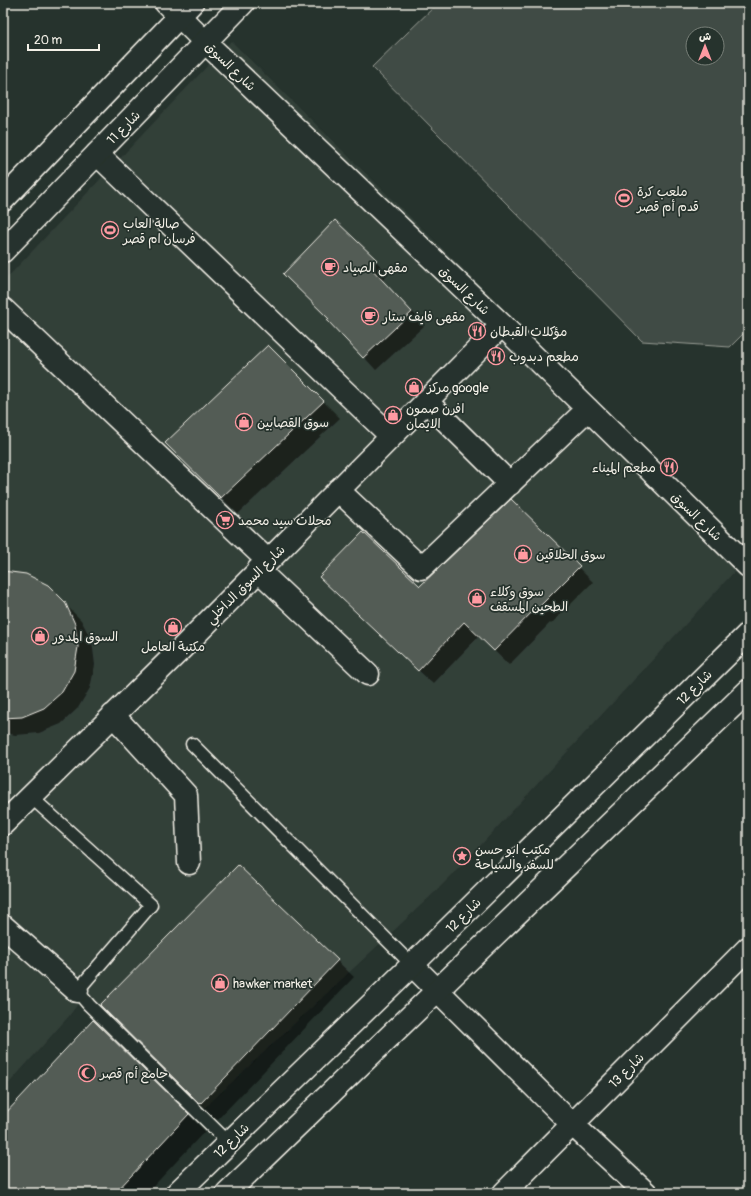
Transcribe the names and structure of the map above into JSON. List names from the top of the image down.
{
  "streets": {
    "street": [
      "شارع السوق",
      "شارع 11",
      "شارع السوق الداخلي",
      "شارع 12",
      "شارع 13"
    ]
  },
  "crossings": [
    ["شارع السوق", "شارع 11"],
    ["شارع السوق", "شارع السوق الداخلي"]
  ],
  "places": {
    "sports": ["ملعب كرة قدم أم قصر", "صالة العاب فرسان ام قصر"],
    "cafe": ["مقهى الصياد", "مقهى فايف ستار"],
    "restaurant": ["مؤكلات القبطان", "مطعم دبدوب", "مطعم الميناء"],
    "shop": [
      "مركز google",
      "افرن صمون الايمان",
      "سوق القصابين",
      "سوق الحلاقين",
      "سوق وكلاء الطحين المسقف",
      "مكتبة العامل",
      "السوق المدور",
      "hawker market"
    ],
    "supermarket": ["محلات سيد محمد"],
    "place": ["مكتب ابو حسن للسفر والسياحة"],
    "mosque": ["جامع أم قصر"]
  },
  "scale_bar": "20 m",
  "north": "top"
}
